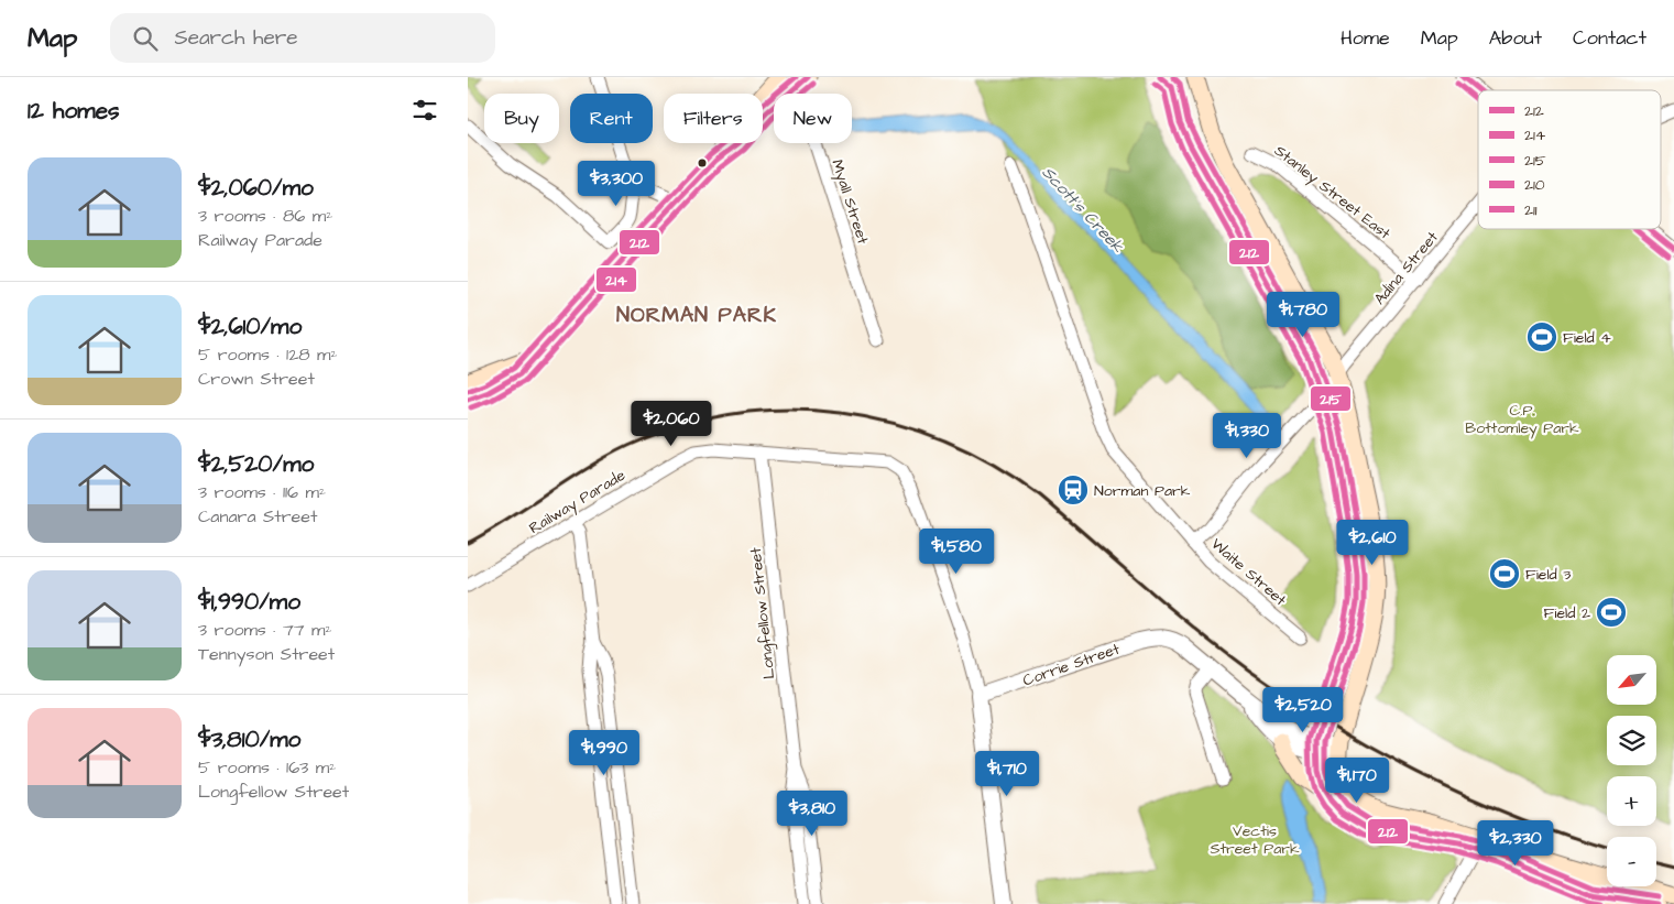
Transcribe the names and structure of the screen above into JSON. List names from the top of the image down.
{
  "streets": {
    "street": [
      "Stanley Street East",
      "Myall Street",
      "Adina Street",
      "Railway Parade",
      "Waite Street",
      "Longfellow Street",
      "Corrie Street"
    ]
  },
  "crossings": [
    ["Stanley Street East", "Adina Street"],
    ["Adina Street", "Waite Street"],
    ["Railway Parade", "Longfellow Street"],
    ["Railway Parade", "Corrie Street"]
  ],
  "districts": ["NORMAN PARK"],
  "water": ["Scott's Creek"],
  "parks": ["C.P. Bottomley Park", "Vectis Street Park"],
  "places": {
    "sports": ["Field 4", "Field 3", "Field 2"],
    "station": ["Norman Park"]
  },
  "lines": [
    "transit line 212",
    "transit line 215",
    "transit line 210",
    "transit line 214",
    "transit line 211"
  ],
  "legend": [
    "212",
    "214",
    "215",
    "210",
    "211"
  ],
  "north": "bottom left",
  "page": {
    "header": "Map",
    "search": "Search here",
    "nav": [
      "Home",
      "Map",
      "About",
      "Contact"
    ],
    "heading": "12 homes",
    "chip": [
      "Buy",
      "Rent",
      "Filters",
      "New"
    ],
    "list": [
      {
        "name": "$2,060/mo",
        "note": "3 rooms · 86 m² · Railway Parade"
      },
      {
        "name": "$2,610/mo",
        "note": "5 rooms · 128 m² · Crown Street"
      },
      {
        "name": "$2,520/mo",
        "note": "3 rooms · 116 m² · Canara Street"
      },
      {
        "name": "$1,990/mo",
        "note": "3 rooms · 77 m² · Tennyson Street"
      },
      {
        "name": "$3,810/mo",
        "note": "5 rooms · 163 m² · Longfellow Street"
      }
    ],
    "price": [
      "$3,300",
      "$1,780",
      "$2,060",
      "$1,330",
      "$2,610",
      "$1,580",
      "$2,520",
      "$1,990",
      "$1,710",
      "$1,170",
      "$3,810",
      "$2,330"
    ],
    "map_buttons": ["+", "−"]
  }
}
